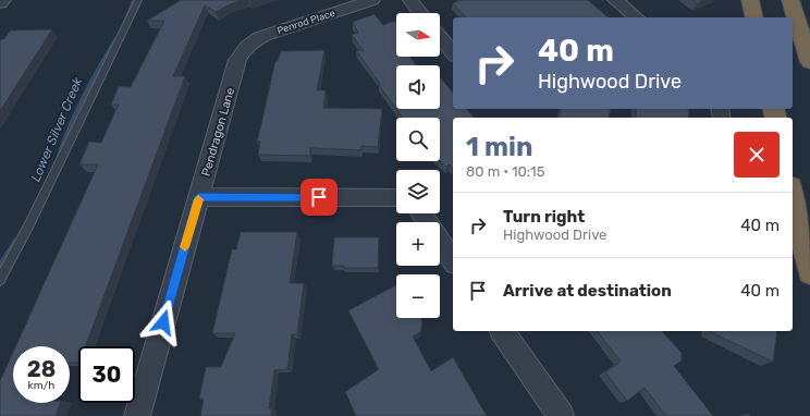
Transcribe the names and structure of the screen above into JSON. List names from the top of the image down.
{
  "streets": {
    "street": ["Penrod Place", "Pendragon Lane"]
  },
  "crossings": [
    ["Penrod Place", "Pendragon Lane"]
  ],
  "water": ["Lower Silver Creek"],
  "north": "right",
  "page": {
    "map_buttons": ["+", "−"],
    "turn": ["40 m", "Highwood Drive"],
    "heading": ["1 min", "80 m · 10:15"],
    "list": [
      {
        "name": "Turn right",
        "note": "Highwood Drive",
        "value": "40 m"
      },
      {
        "name": "Arrive at destination",
        "value": "40 m"
      }
    ],
    "speed": "28 km/h",
    "limit": "30"
  }
}
